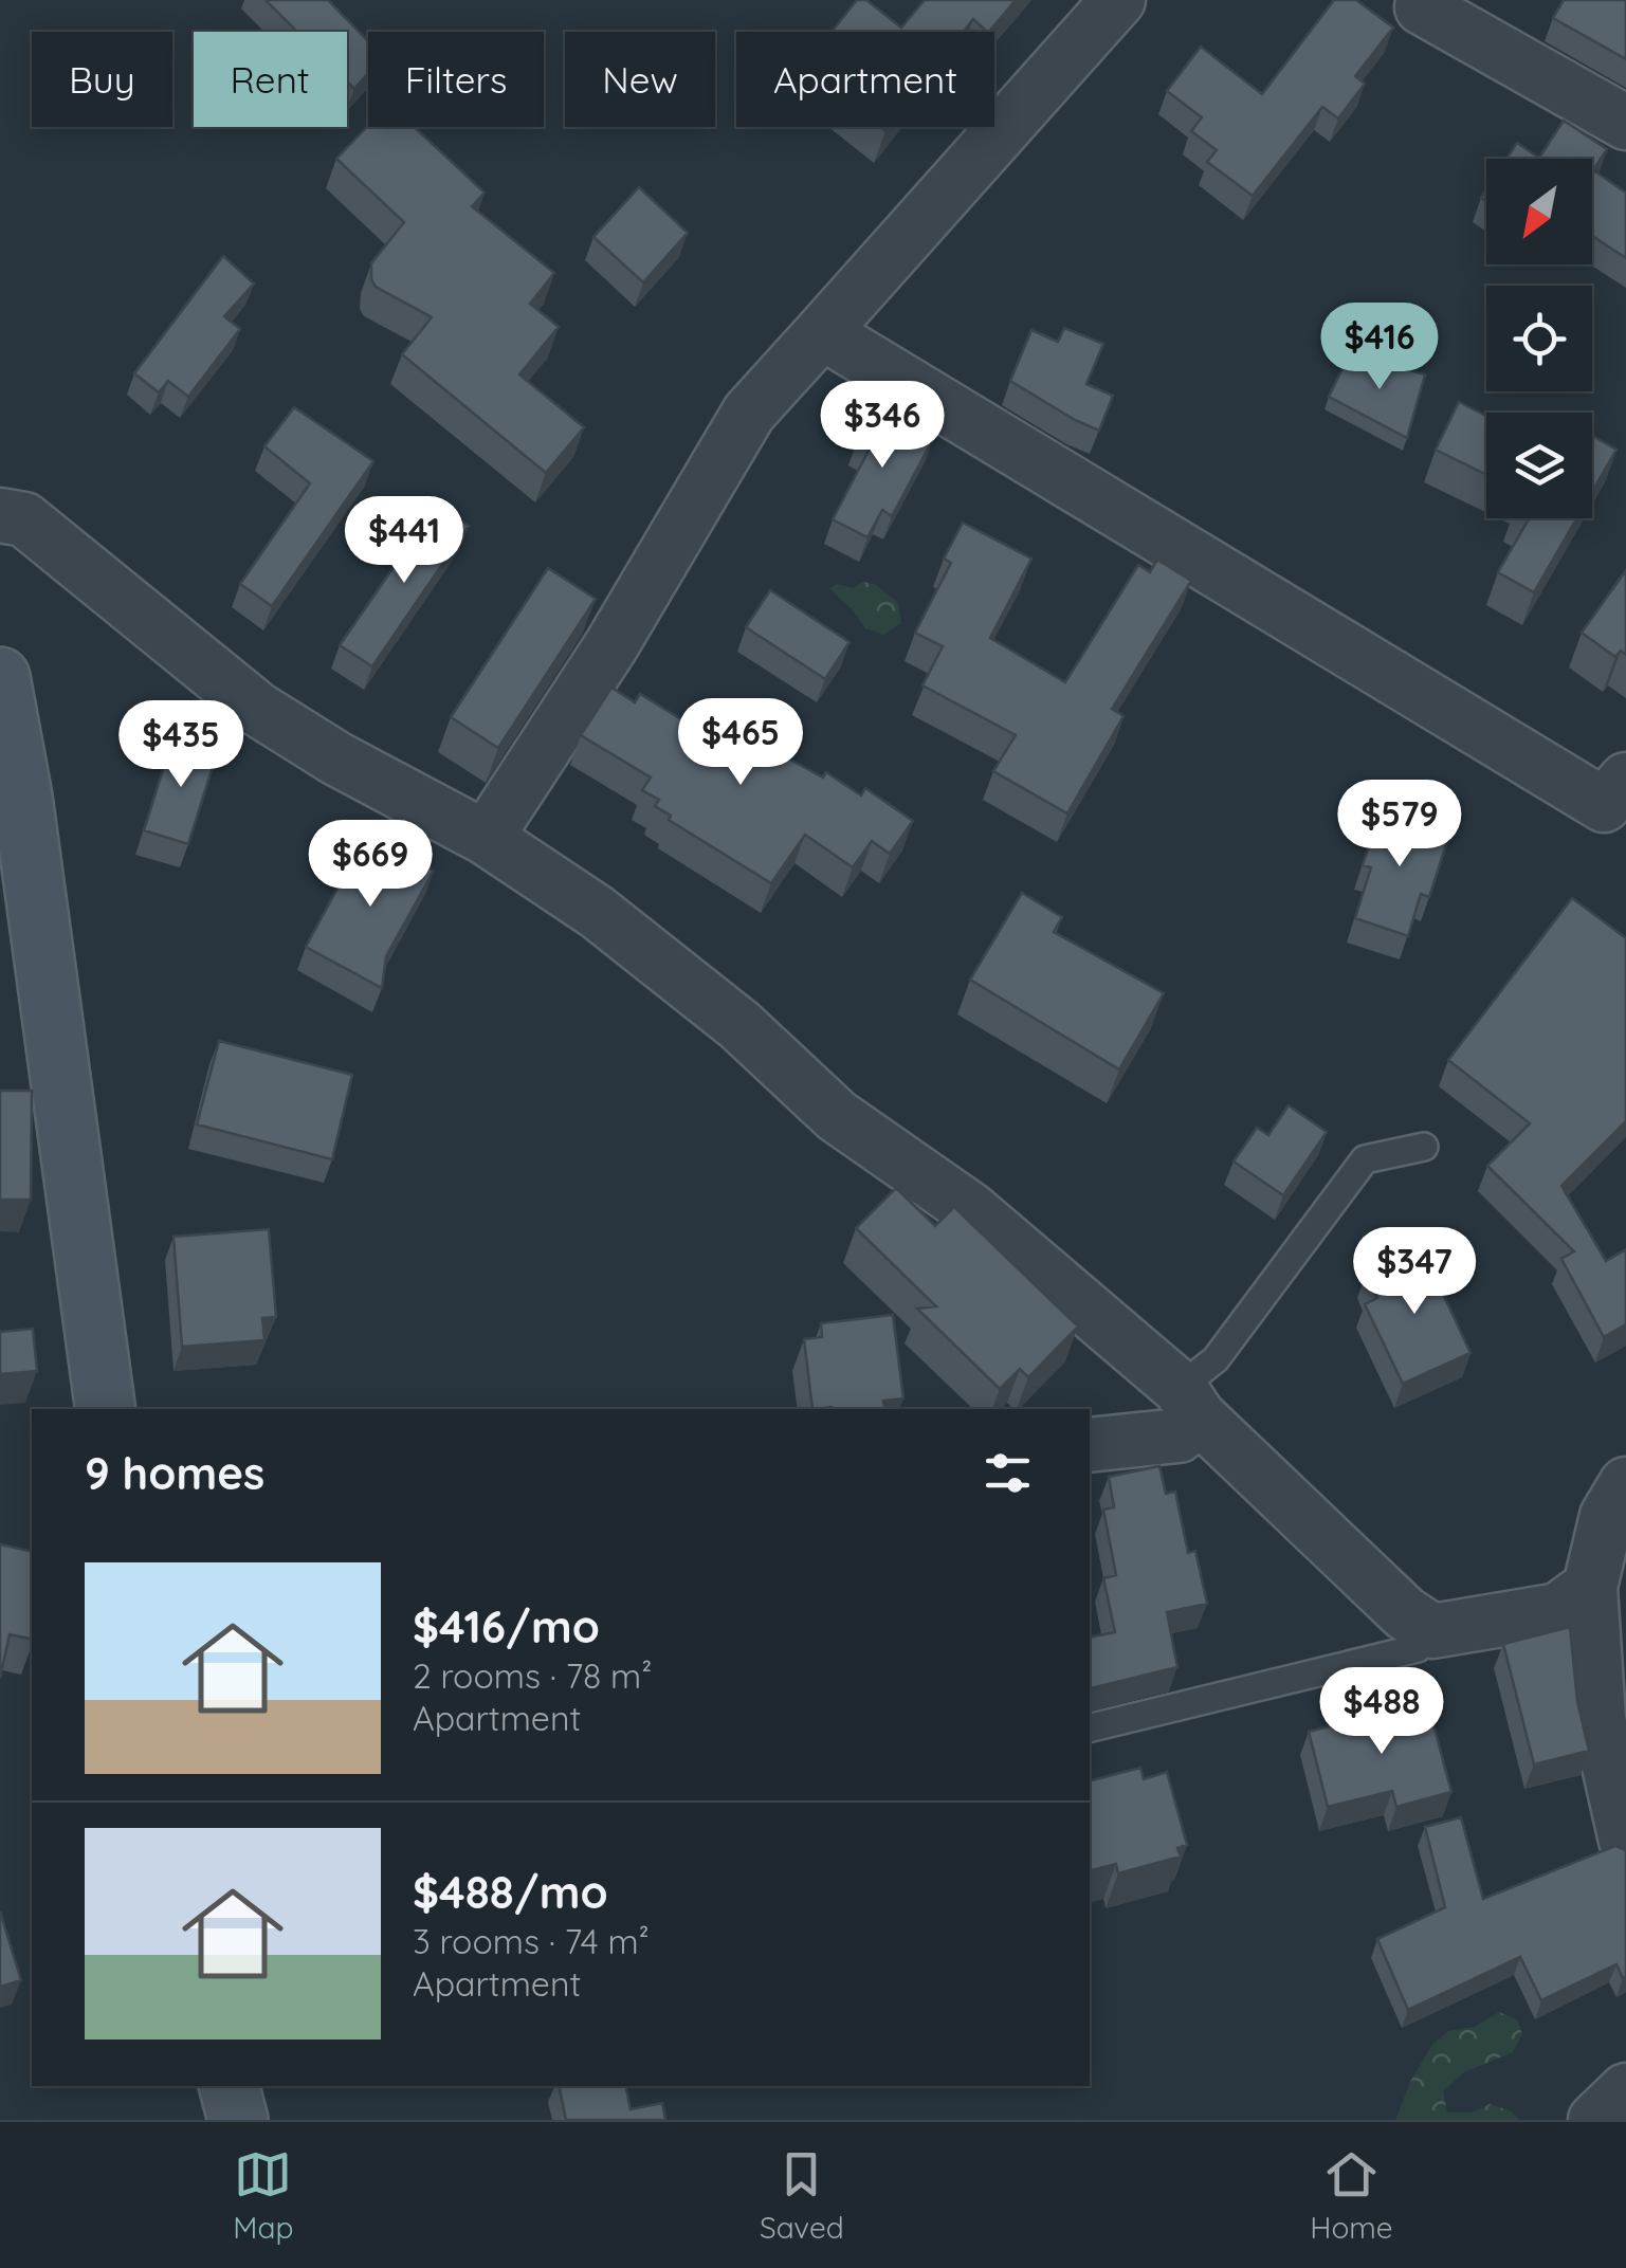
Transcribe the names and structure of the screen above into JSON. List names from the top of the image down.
{
  "north": "bottom left",
  "page": {
    "chip": [
      "Buy",
      "Rent",
      "Filters",
      "New",
      "Apartment"
    ],
    "price": [
      "$416",
      "$346",
      "$441",
      "$465",
      "$435",
      "$579",
      "$669",
      "$347",
      "$488"
    ],
    "heading": "9 homes",
    "list": [
      {
        "name": "$416/mo",
        "note": "2 rooms · 78 m² · Apartment"
      },
      {
        "name": "$488/mo",
        "note": "3 rooms · 74 m² · Apartment"
      }
    ],
    "tabs": ["Map", "Saved", "Home"]
  }
}
